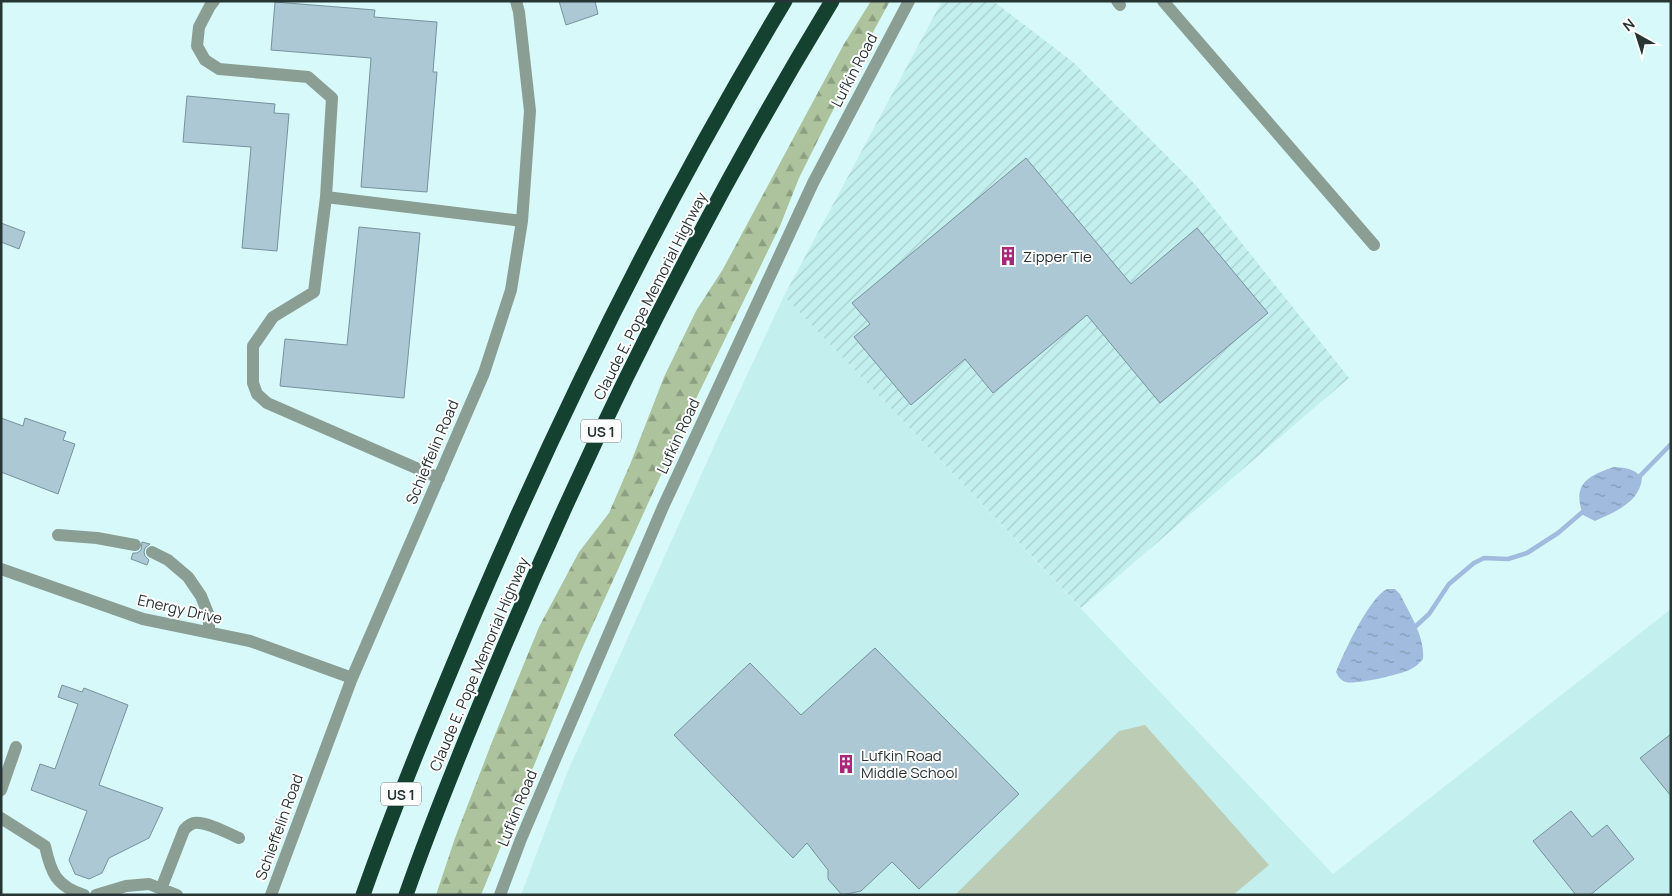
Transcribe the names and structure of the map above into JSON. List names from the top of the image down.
{
  "streets": {
    "highway": ["Claude E. Pope Memorial Highway", "US 1"],
    "street": ["Lufkin Road", "Schieffelin Road", "Energy Drive"]
  },
  "crossings": [
    ["Schieffelin Road", "Energy Drive"]
  ],
  "places": {
    "building": ["Zipper Tie", "Lufkin Road Middle School"]
  },
  "north": "top left"
}
